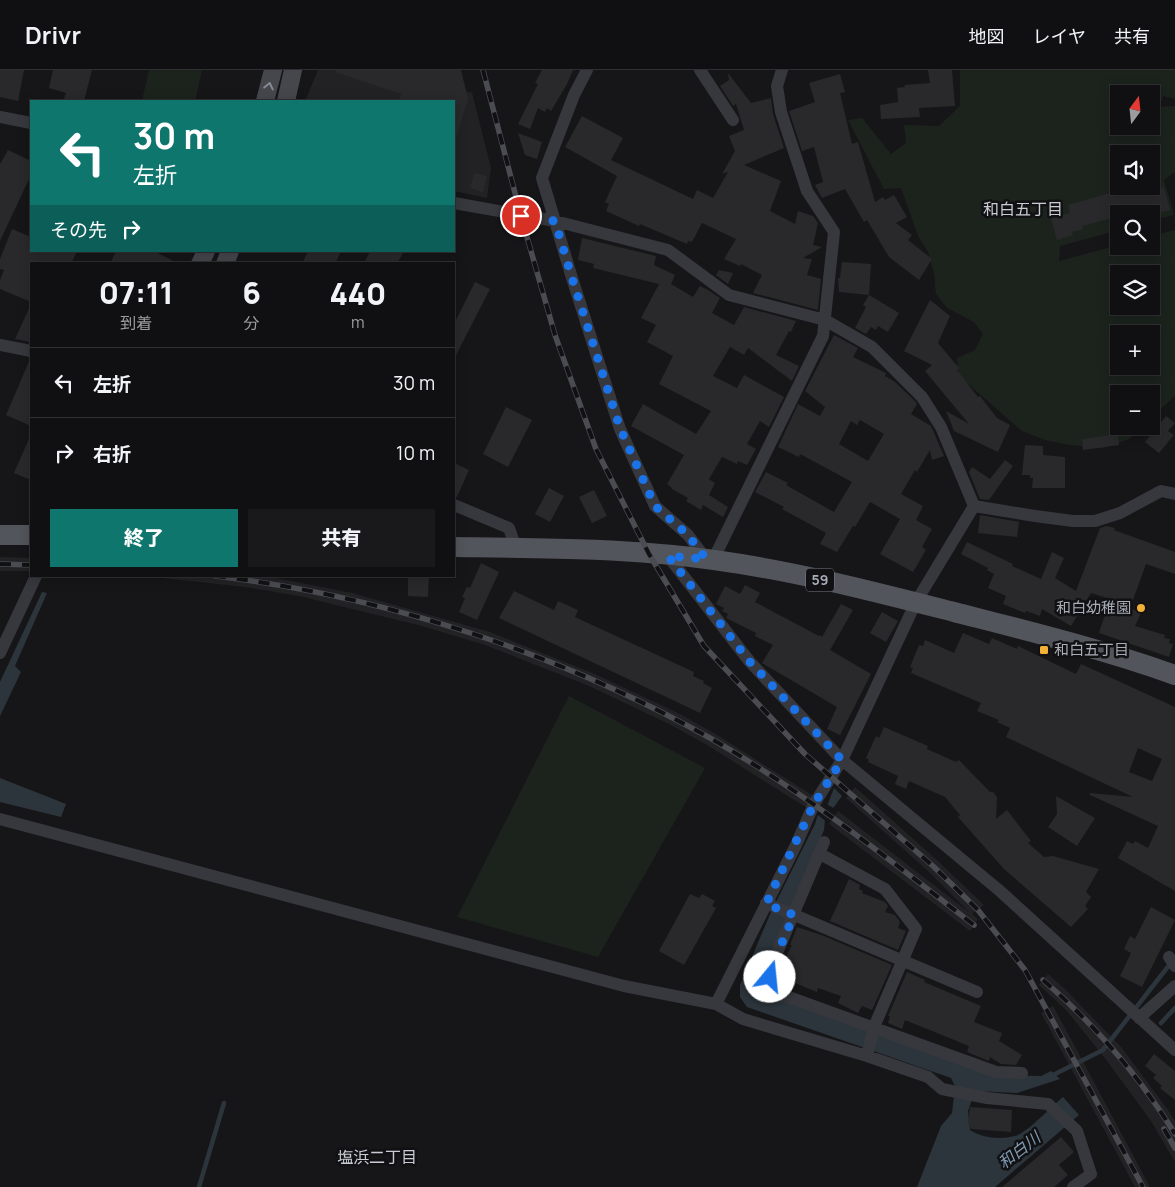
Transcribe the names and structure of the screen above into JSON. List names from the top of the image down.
{
  "streets": {
    "main road": ["59"]
  },
  "districts": ["和白五丁目", "塩浜二丁目"],
  "water": ["和白川"],
  "places": {
    "other": ["和白幼稚園"],
    "transit": ["和白五丁目"]
  },
  "north": "top",
  "page": {
    "header": "Drivr",
    "nav": ["地図", "レイヤ", "共有"],
    "map_buttons": ["+", "−"],
    "turn": ["30 m", "左折"],
    "then": "その先",
    "eta": [
      "07:11",
      "到着",
      "6",
      "分",
      "440",
      "m"
    ],
    "list": [
      {
        "name": "左折",
        "value": "30 m"
      },
      {
        "name": "右折",
        "value": "10 m"
      }
    ],
    "buttons": ["終了", "共有"]
  }
}
